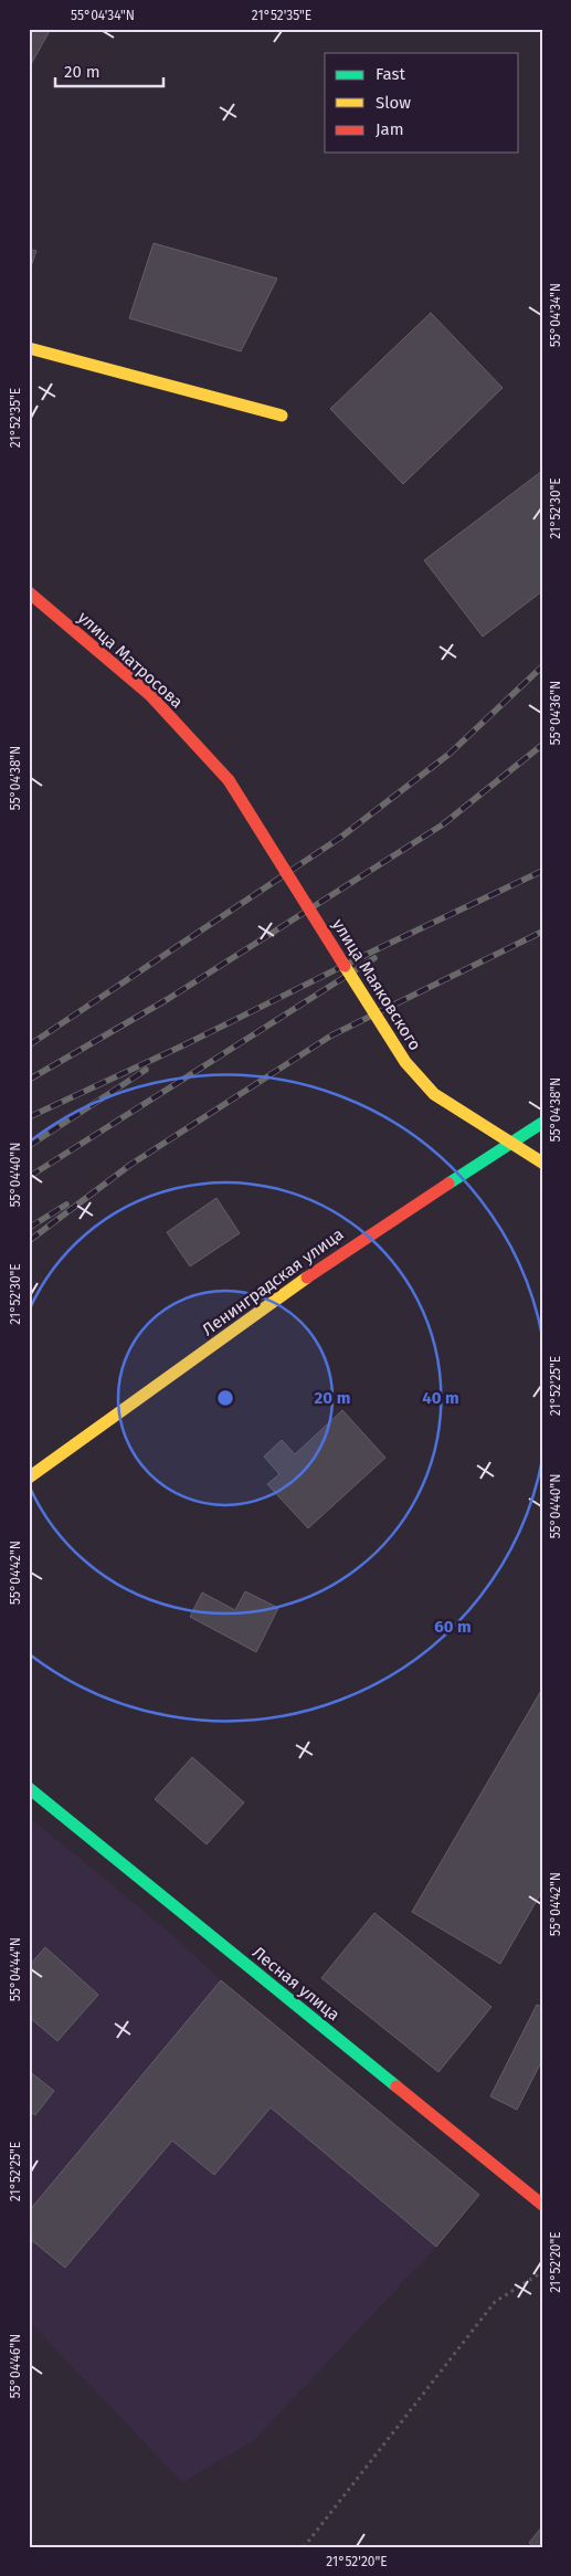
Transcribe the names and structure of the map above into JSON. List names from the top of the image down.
{
  "streets": {
    "street": [
      "улица Матросова",
      "улица Маяковского",
      "Ленинградская улица",
      "Лесная улица"
    ]
  },
  "crossings": [
    ["улица Матросова", "улица Маяковского"]
  ],
  "legend": ["Fast", "Slow", "Jam"],
  "scale_bar": "20 m",
  "coordinates": [
    "55°04'34\"N",
    "21°52'35\"E",
    "21°52'30\"E",
    "55°04'36\"N",
    "55°04'38\"N",
    "55°04'40\"N",
    "21°52'25\"E",
    "55°04'42\"N",
    "55°04'44\"N",
    "21°52'20\"E",
    "55°04'46\"N"
  ],
  "rings": ["20 m", "40 m", "60 m"]
}
